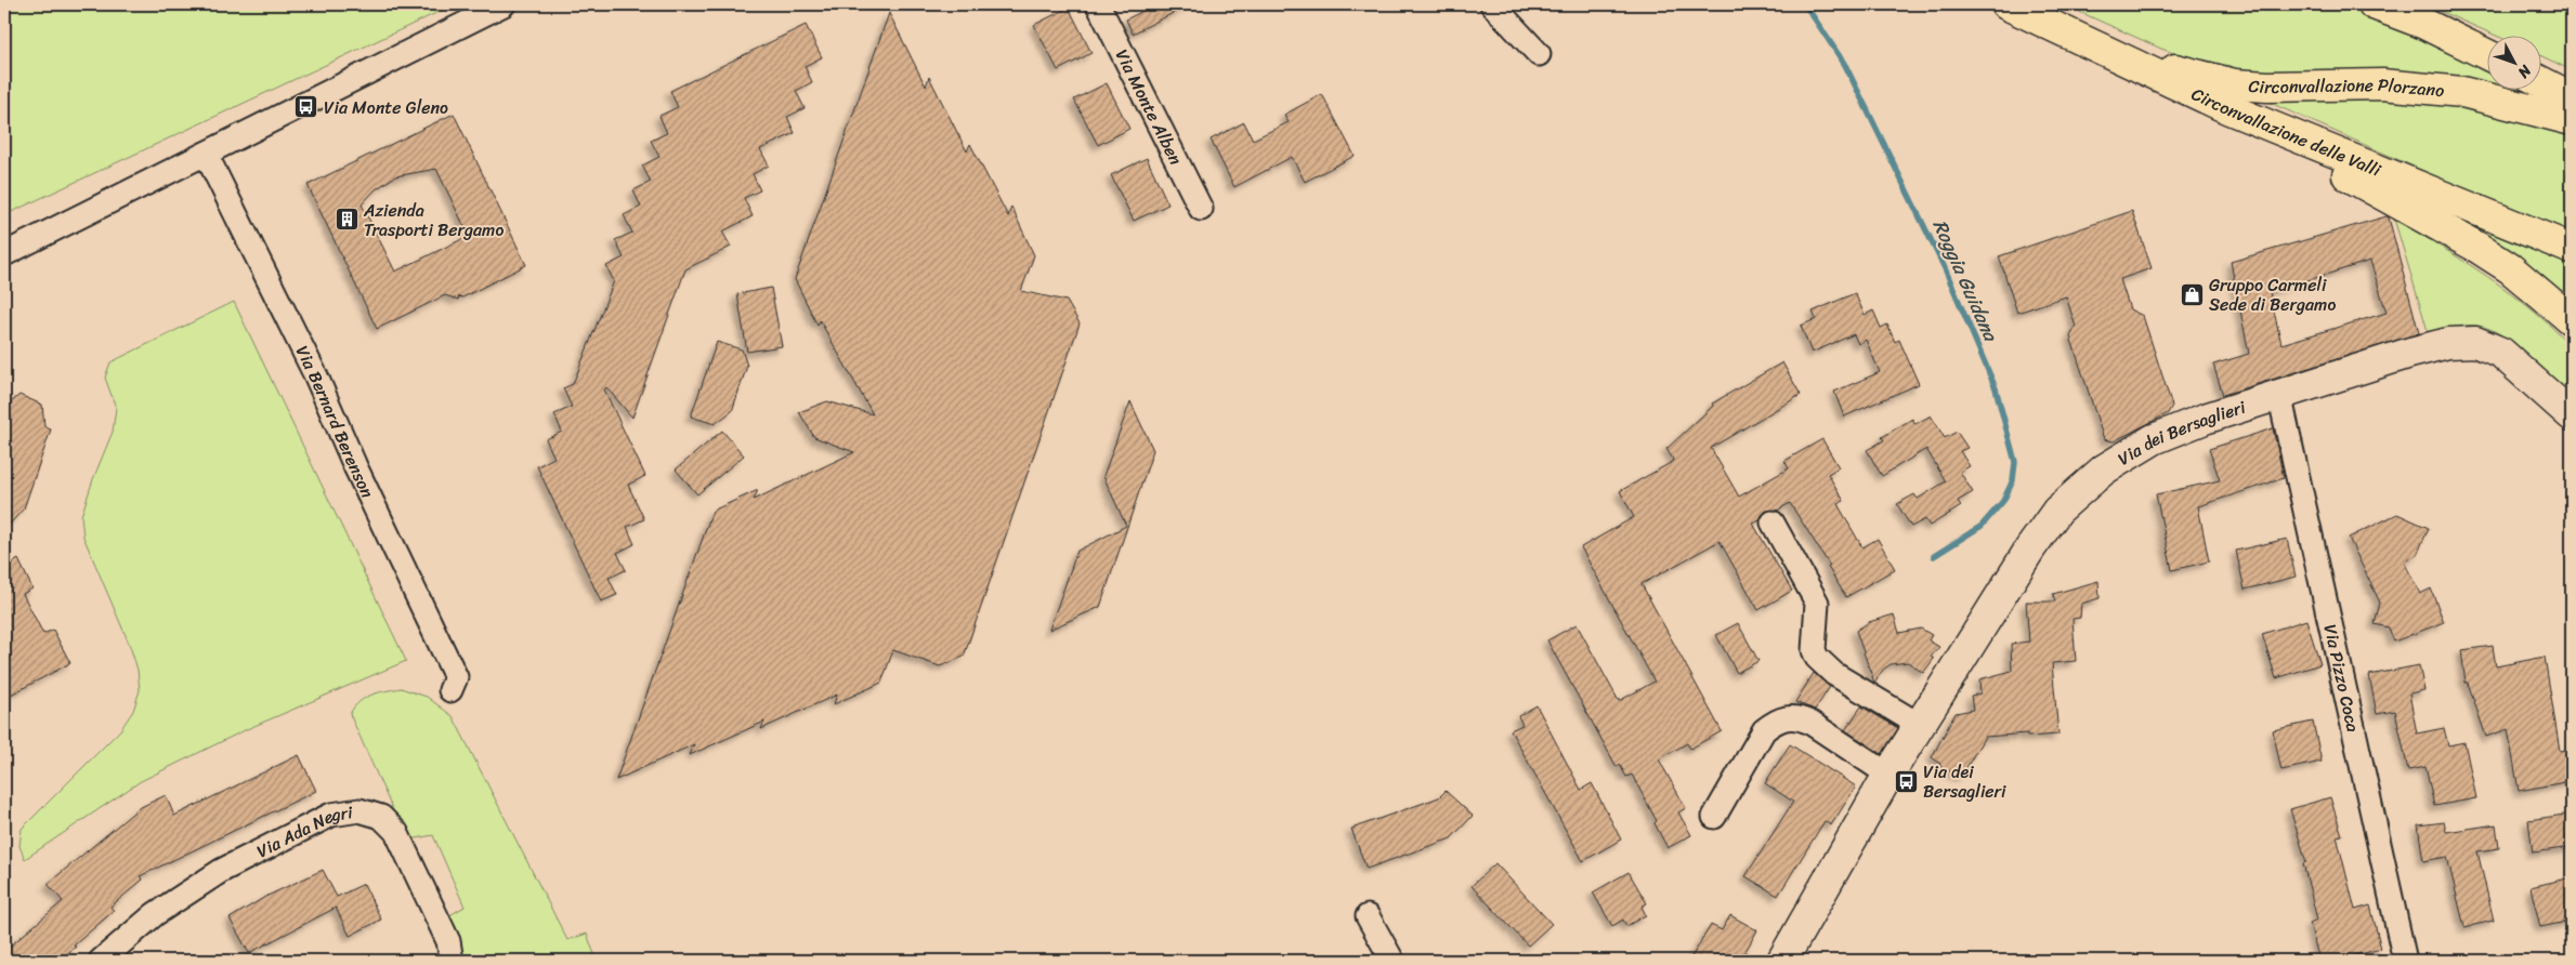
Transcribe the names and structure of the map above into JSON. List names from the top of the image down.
{
  "streets": {
    "highway": ["Circonvallazione Plorzano", "Circonvallazione delle Valli"],
    "street": [
      "Via Monte Alben",
      "Via Bernard Berenson",
      "Via dei Bersaglieri",
      "Via Pizzo Coca",
      "Via Ada Negri"
    ]
  },
  "crossings": [
    ["Circonvallazione Plorzano", "Circonvallazione delle Valli"],
    ["Via dei Bersaglieri", "Via Pizzo Coca"]
  ],
  "water": ["Roggia Guidana"],
  "places": {
    "bus stop": ["Via Monte Gleno", "Via dei Bersaglieri"],
    "building": ["Azienda Trasporti Bergamo"],
    "shop": ["Gruppo Carmeli Sede di Bergamo"]
  },
  "north": "bottom right"
}
